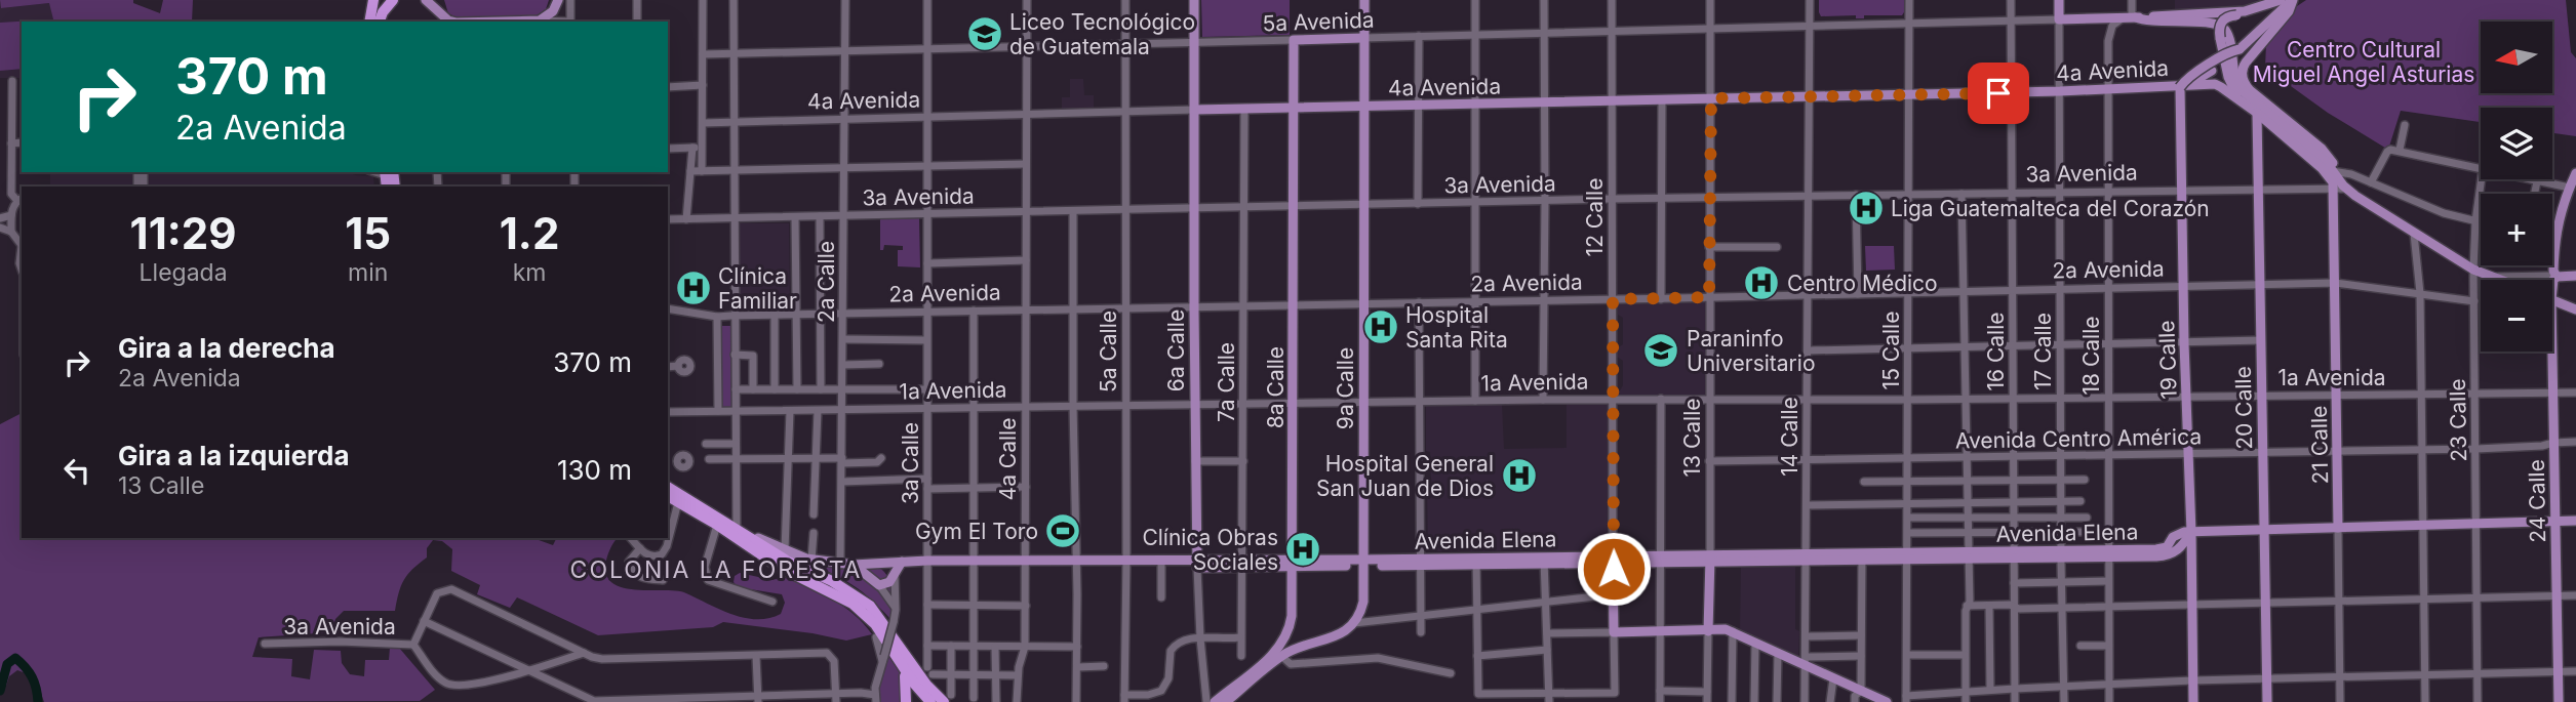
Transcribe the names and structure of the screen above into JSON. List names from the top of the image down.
{
  "streets": {
    "main road": [
      "5a Avenida",
      "4a Avenida",
      "12 Calle",
      "6a Calle",
      "17 Calle",
      "19 Calle",
      "8a Calle",
      "9a Calle",
      "20 Calle",
      "13 Calle",
      "21 Calle",
      "24 Calle",
      "Avenida Elena"
    ],
    "street": [
      "3a Avenida",
      "2a Avenida",
      "2a Calle",
      "15 Calle",
      "5a Calle",
      "16 Calle",
      "18 Calle",
      "1a Avenida",
      "7a Calle",
      "23 Calle",
      "14 Calle",
      "Avenida Centro América",
      "4a Calle",
      "3a Calle"
    ]
  },
  "crossings": [
    ["5a Avenida", "12 Calle"],
    ["5a Avenida", "2a Calle"],
    ["5a Avenida", "6a Calle"],
    ["5a Avenida", "15 Calle"],
    ["5a Avenida", "5a Calle"],
    ["5a Avenida", "16 Calle"],
    ["5a Avenida", "17 Calle"],
    ["5a Avenida", "18 Calle"],
    ["5a Avenida", "8a Calle"],
    ["5a Avenida", "9a Calle"],
    ["5a Avenida", "14 Calle"],
    ["5a Avenida", "13 Calle"],
    ["5a Avenida", "4a Calle"],
    ["5a Avenida", "3a Calle"],
    ["4a Avenida", "12 Calle"],
    ["4a Avenida", "2a Calle"],
    ["4a Avenida", "6a Calle"],
    ["4a Avenida", "15 Calle"],
    ["4a Avenida", "5a Calle"],
    ["4a Avenida", "16 Calle"],
    ["4a Avenida", "17 Calle"],
    ["4a Avenida", "18 Calle"],
    ["4a Avenida", "7a Calle"],
    ["4a Avenida", "8a Calle"],
    ["4a Avenida", "9a Calle"],
    ["4a Avenida", "14 Calle"],
    ["4a Avenida", "13 Calle"],
    ["4a Avenida", "4a Calle"],
    ["4a Avenida", "3a Calle"],
    ["3a Avenida", "12 Calle"],
    ["3a Avenida", "2a Calle"],
    ["3a Avenida", "6a Calle"],
    ["3a Avenida", "15 Calle"],
    ["3a Avenida", "5a Calle"],
    ["3a Avenida", "16 Calle"],
    ["3a Avenida", "17 Calle"],
    ["3a Avenida", "18 Calle"],
    ["3a Avenida", "19 Calle"],
    ["3a Avenida", "7a Calle"],
    ["3a Avenida", "8a Calle"],
    ["3a Avenida", "9a Calle"],
    ["3a Avenida", "20 Calle"],
    ["3a Avenida", "14 Calle"],
    ["3a Avenida", "13 Calle"],
    ["3a Avenida", "21 Calle"],
    ["3a Avenida", "4a Calle"],
    ["3a Avenida", "3a Calle"],
    ["12 Calle", "2a Avenida"],
    ["12 Calle", "1a Avenida"],
    ["12 Calle", "Avenida Elena"],
    ["2a Avenida", "2a Calle"],
    ["2a Avenida", "6a Calle"],
    ["2a Avenida", "15 Calle"],
    ["2a Avenida", "5a Calle"],
    ["2a Avenida", "16 Calle"],
    ["2a Avenida", "17 Calle"],
    ["2a Avenida", "18 Calle"],
    ["2a Avenida", "19 Calle"],
    ["2a Avenida", "7a Calle"],
    ["2a Avenida", "8a Calle"],
    ["2a Avenida", "9a Calle"],
    ["2a Avenida", "20 Calle"],
    ["2a Avenida", "23 Calle"],
    ["2a Avenida", "14 Calle"],
    ["2a Avenida", "13 Calle"],
    ["2a Avenida", "21 Calle"],
    ["2a Avenida", "4a Calle"],
    ["2a Avenida", "3a Calle"],
    ["2a Calle", "1a Avenida"],
    ["2a Calle", "Avenida Elena"],
    ["6a Calle", "1a Avenida"],
    ["6a Calle", "8a Calle"],
    ["6a Calle", "Avenida Elena"],
    ["15 Calle", "1a Avenida"],
    ["15 Calle", "Avenida Centro América"],
    ["15 Calle", "Avenida Elena"],
    ["5a Calle", "1a Avenida"],
    ["5a Calle", "Avenida Elena"],
    ["16 Calle", "1a Avenida"],
    ["16 Calle", "Avenida Centro América"],
    ["16 Calle", "Avenida Elena"],
    ["17 Calle", "1a Avenida"],
    ["17 Calle", "Avenida Centro América"],
    ["17 Calle", "Avenida Elena"],
    ["18 Calle", "1a Avenida"],
    ["18 Calle", "Avenida Centro América"],
    ["18 Calle", "Avenida Elena"],
    ["19 Calle", "1a Avenida"],
    ["19 Calle", "Avenida Centro América"],
    ["19 Calle", "Avenida Elena"],
    ["1a Avenida", "7a Calle"],
    ["1a Avenida", "8a Calle"],
    ["1a Avenida", "9a Calle"],
    ["1a Avenida", "20 Calle"],
    ["1a Avenida", "23 Calle"],
    ["1a Avenida", "14 Calle"],
    ["1a Avenida", "13 Calle"],
    ["1a Avenida", "21 Calle"],
    ["1a Avenida", "4a Calle"],
    ["1a Avenida", "3a Calle"],
    ["1a Avenida", "24 Calle"],
    ["7a Calle", "Avenida Elena"],
    ["8a Calle", "Avenida Elena"],
    ["9a Calle", "Avenida Elena"],
    ["20 Calle", "Avenida Centro América"],
    ["20 Calle", "Avenida Elena"],
    ["23 Calle", "Avenida Centro América"],
    ["23 Calle", "Avenida Elena"],
    ["14 Calle", "Avenida Centro América"],
    ["14 Calle", "Avenida Elena"],
    ["13 Calle", "Avenida Centro América"],
    ["13 Calle", "Avenida Elena"],
    ["Avenida Centro América", "21 Calle"],
    ["Avenida Centro América", "24 Calle"],
    ["21 Calle", "Avenida Elena"],
    ["4a Calle", "Avenida Elena"],
    ["3a Calle", "Avenida Elena"],
    ["24 Calle", "Avenida Elena"]
  ],
  "districts": ["COLONIA LA FORESTA"],
  "parks": ["Centro Cultural Miguel Angel Asturias"],
  "places": {
    "school or university": ["Liceo Tecnológico de Guatemala", "Paraninfo Universitario"],
    "hospital": [
      "Liga Guatemalteca del Corazón",
      "Centro Médico",
      "Clínica Familiar",
      "Hospital Santa Rita",
      "Hospital General San Juan de Dios",
      "Clínica Obras Sociales"
    ],
    "sports": ["Gym El Toro"]
  },
  "north": "left",
  "page": {
    "map_buttons": ["+", "−"],
    "turn": ["370 m", "2a Avenida"],
    "eta": [
      "11:29",
      "Llegada",
      "15",
      "min",
      "1.2",
      "km"
    ],
    "list": [
      {
        "name": "Gira a la derecha",
        "note": "2a Avenida",
        "value": "370 m"
      },
      {
        "name": "Gira a la izquierda",
        "note": "13 Calle",
        "value": "130 m"
      }
    ]
  }
}
